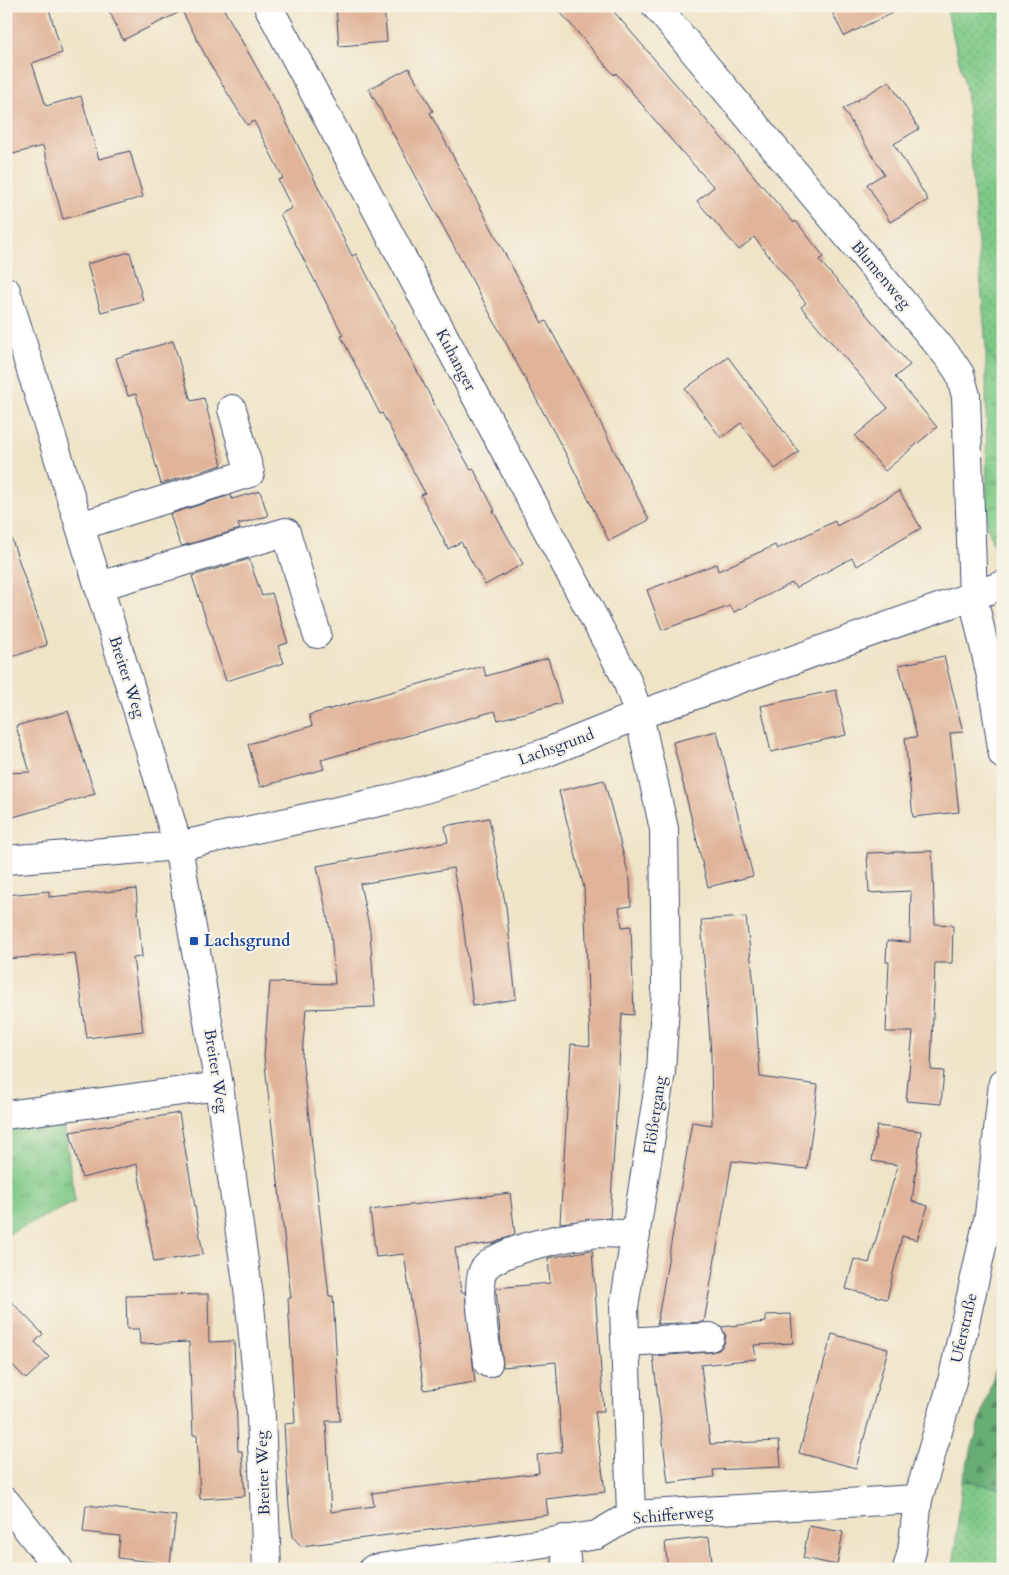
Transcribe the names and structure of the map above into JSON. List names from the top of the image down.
{
  "streets": {
    "street": [
      "Blumenweg",
      "Kuhanger",
      "Breiter Weg",
      "Lachsgrund",
      "Flößergang",
      "Uferstraße",
      "Schifferweg"
    ]
  },
  "crossings": [
    ["Blumenweg", "Lachsgrund"],
    ["Kuhanger", "Lachsgrund"],
    ["Kuhanger", "Flößergang"],
    ["Breiter Weg", "Lachsgrund"],
    ["Lachsgrund", "Flößergang"],
    ["Flößergang", "Schifferweg"],
    ["Uferstraße", "Schifferweg"]
  ],
  "places": {
    "transit": ["Lachsgrund"]
  }
}
